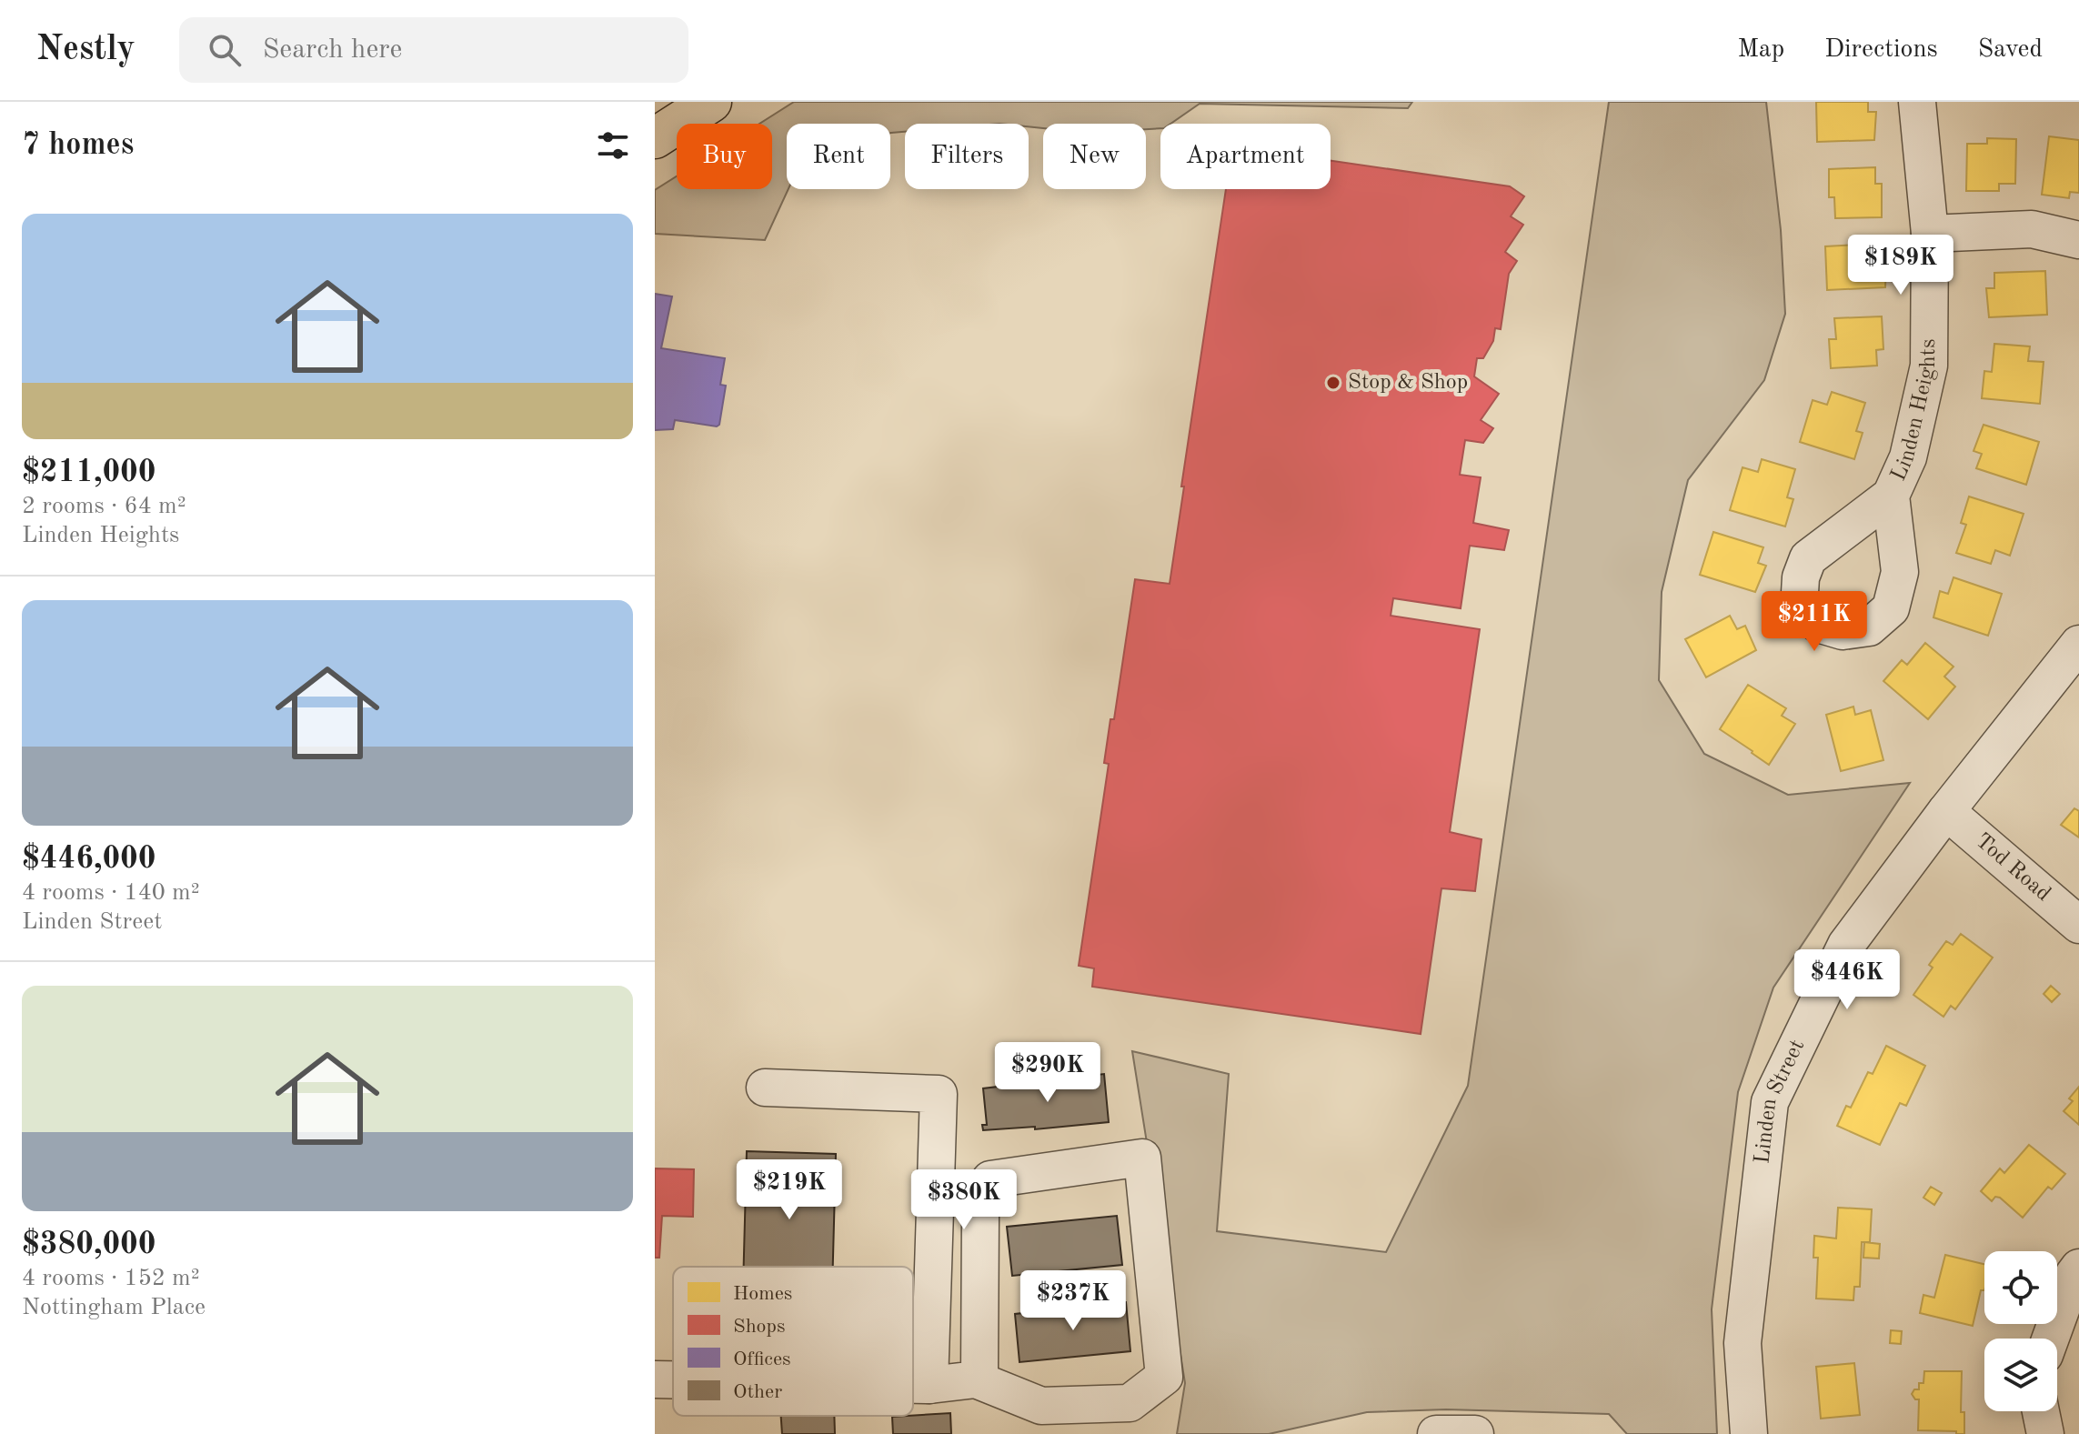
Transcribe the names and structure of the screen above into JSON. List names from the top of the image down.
{
  "streets": {
    "street": ["Linden Heights", "Tod Road", "Linden Street"]
  },
  "crossings": [
    ["Tod Road", "Linden Street"]
  ],
  "places": ["Stop & Shop"],
  "legend": [
    "Homes",
    "Shops",
    "Offices",
    "Other"
  ],
  "page": {
    "header": "Nestly",
    "search": "Search here",
    "nav": ["Map", "Directions", "Saved"],
    "heading": "7 homes",
    "chip": [
      "Buy",
      "Rent",
      "Filters",
      "New",
      "Apartment"
    ],
    "list": [
      {
        "name": "$211,000",
        "note": "2 rooms · 64 m² · Linden Heights"
      },
      {
        "name": "$446,000",
        "note": "4 rooms · 140 m² · Linden Street"
      },
      {
        "name": "$380,000",
        "note": "4 rooms · 152 m² · Nottingham Place"
      }
    ],
    "price": [
      "$189K",
      "$211K",
      "$446K",
      "$290K",
      "$219K",
      "$380K",
      "$237K"
    ]
  }
}
